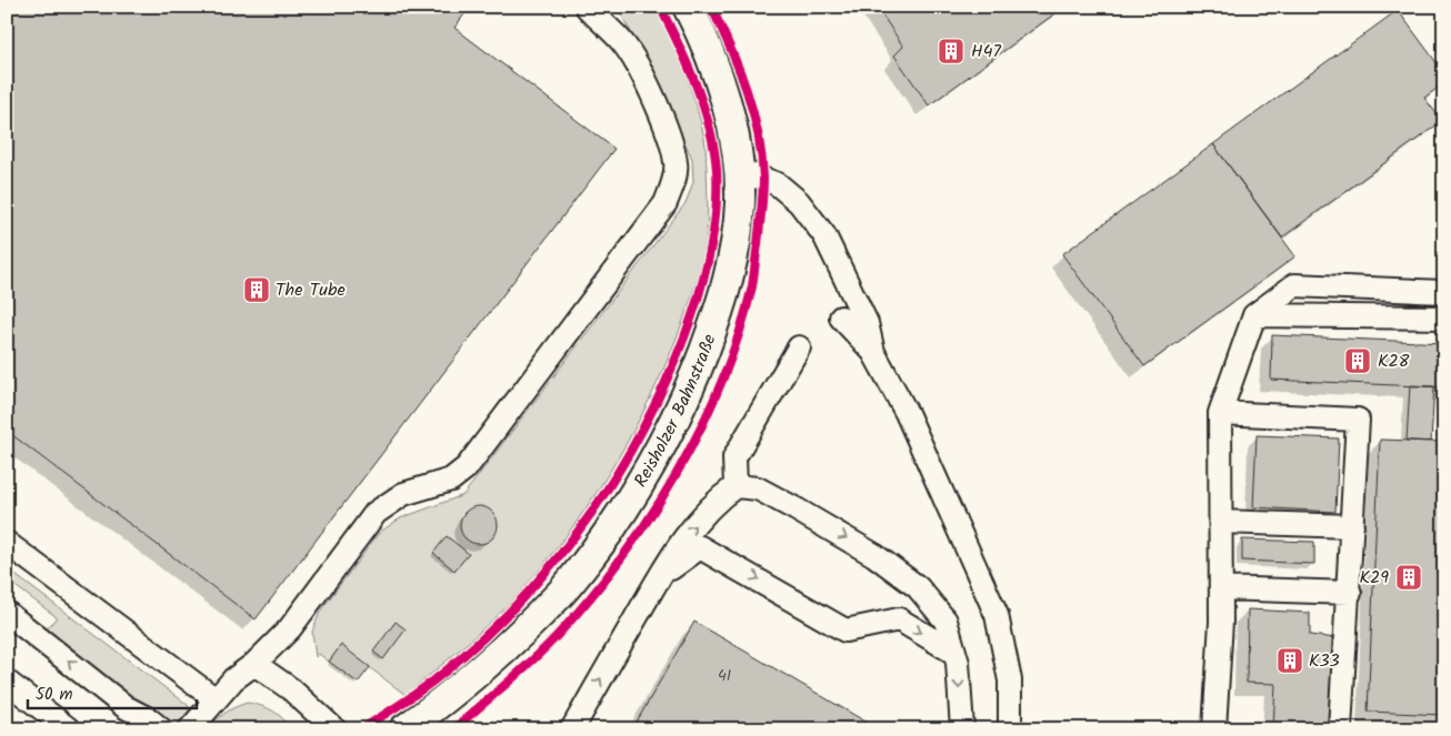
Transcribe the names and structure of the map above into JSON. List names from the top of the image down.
{
  "streets": {
    "main road": ["Reisholzer Bahnstraße"]
  },
  "places": {
    "building": [
      "H47",
      "The Tube",
      "K28",
      "K29",
      "K33"
    ]
  },
  "house_numbers": ["41"],
  "scale_bar": "50 m"
}
